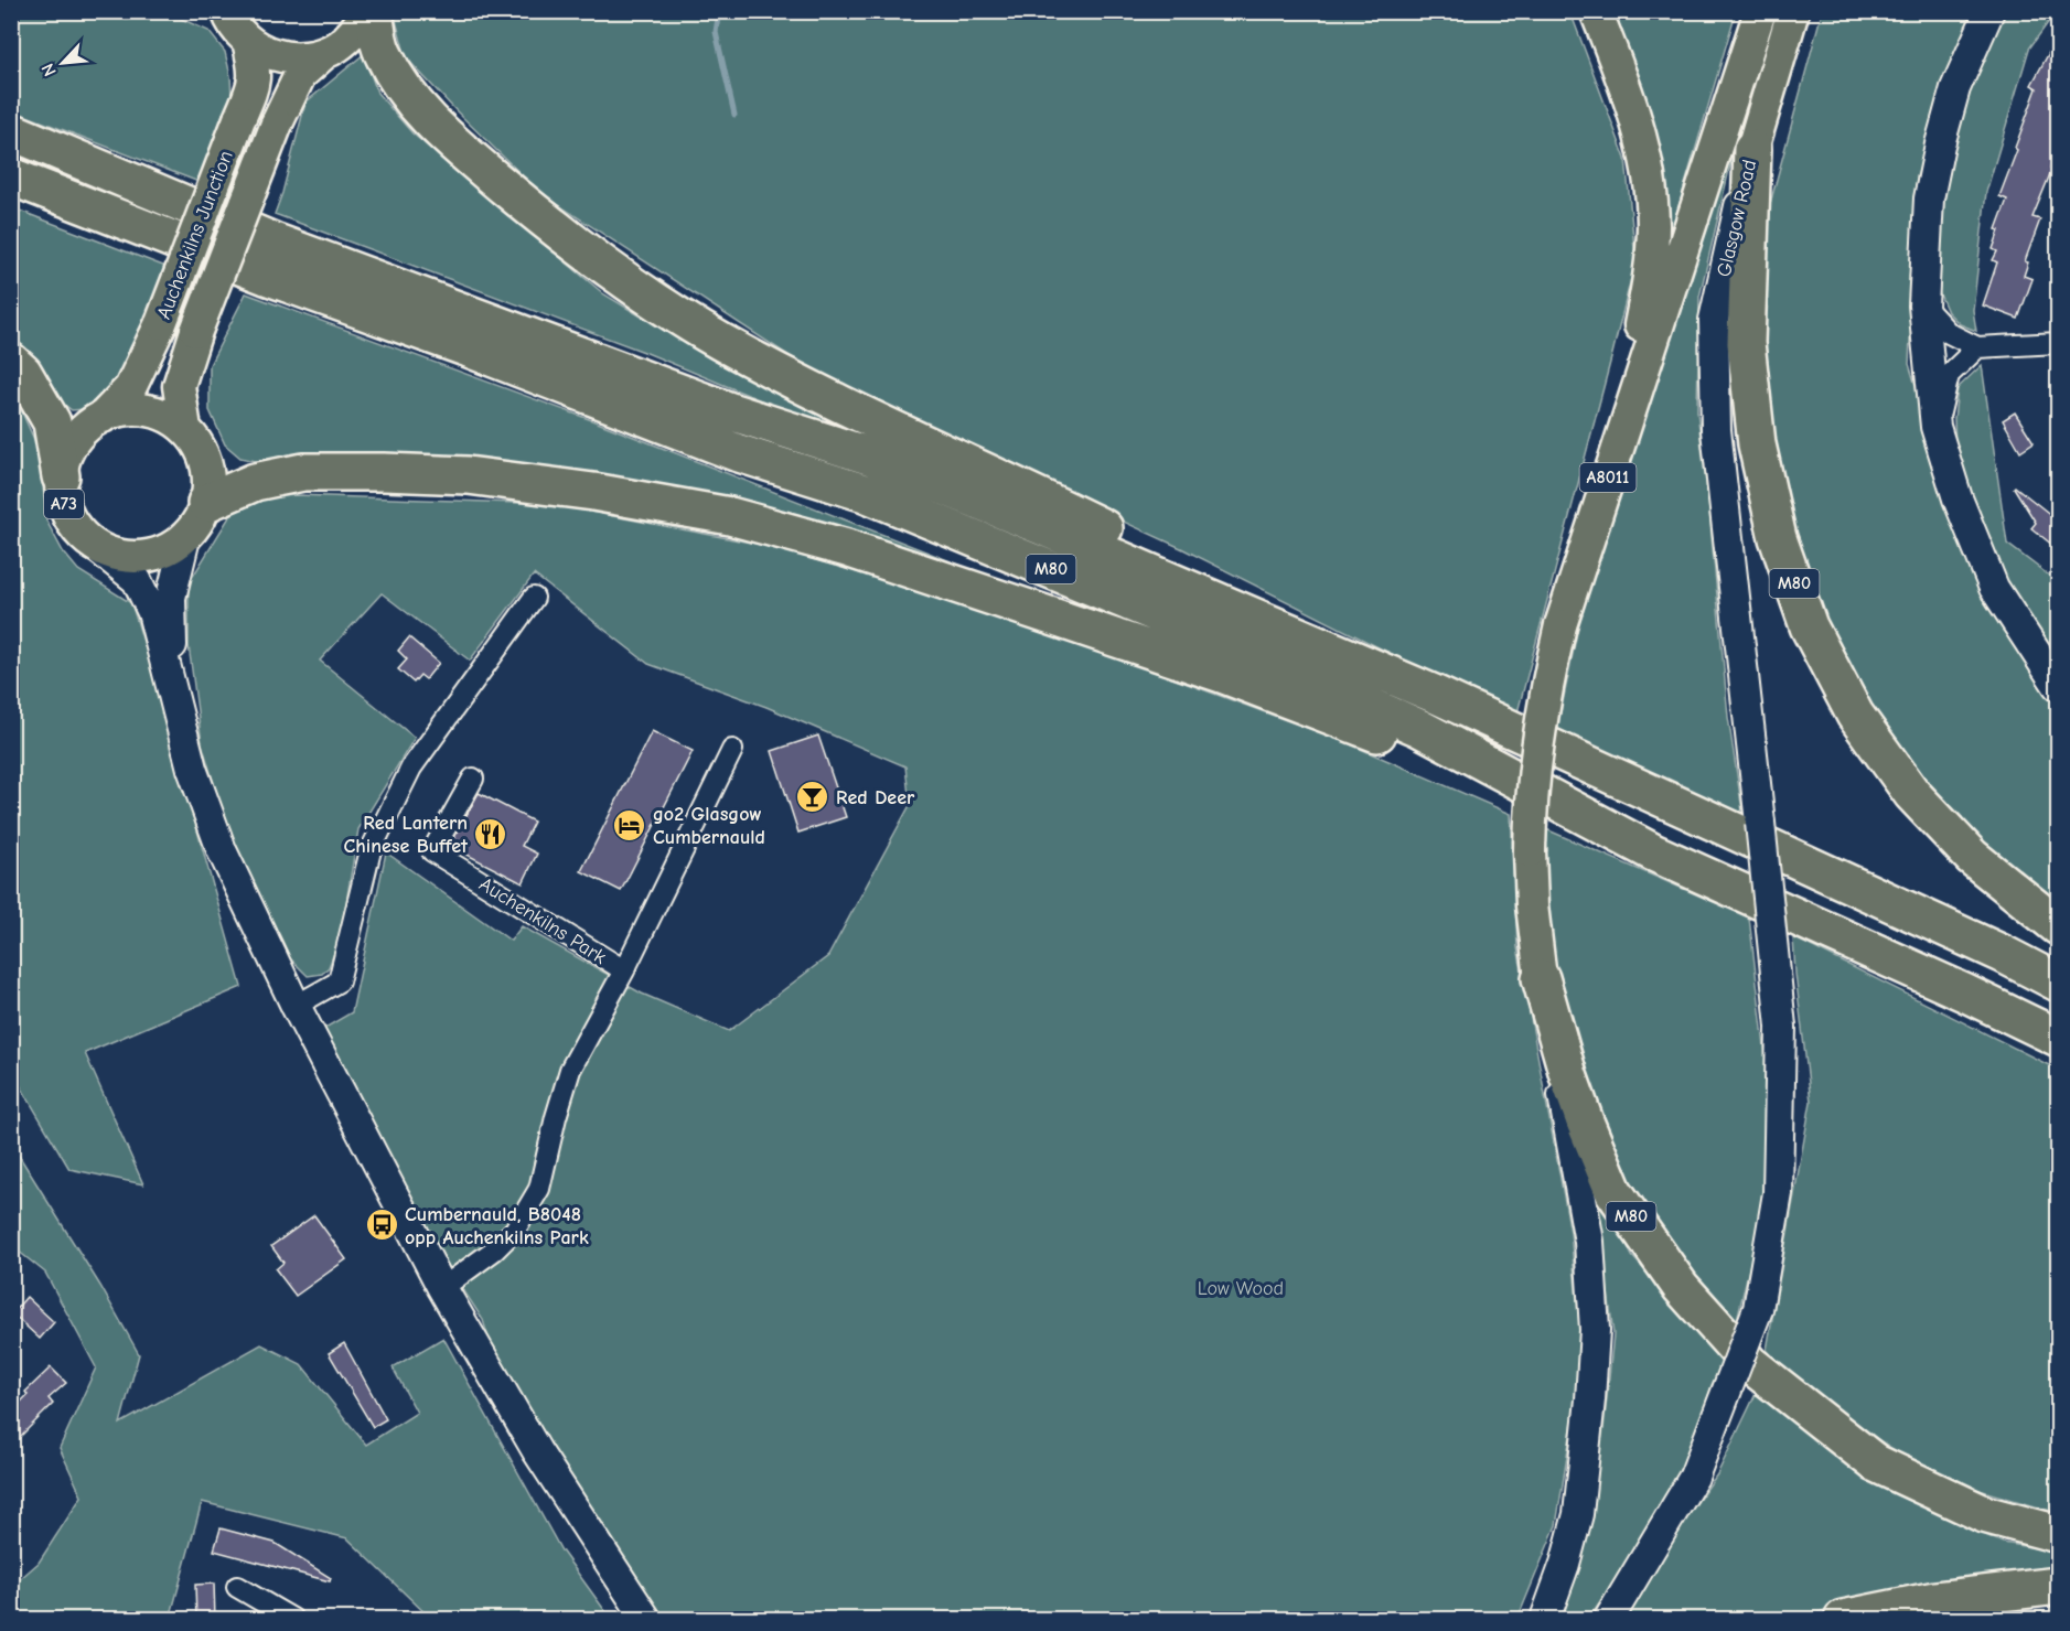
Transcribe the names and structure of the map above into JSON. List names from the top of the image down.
{
  "streets": {
    "highway": ["M80"],
    "main road": [
      "Glasgow Road",
      "Auchenkilns Junction",
      "A8011",
      "A73"
    ],
    "street": ["Auchenkilns Park"]
  },
  "crossings": [
    ["Glasgow Road", "M80"],
    ["A8011", "M80"]
  ],
  "parks": ["Low Wood"],
  "places": {
    "bar": ["Red Deer"],
    "hotel": ["go2 Glasgow Cumbernauld"],
    "restaurant": ["Red Lantern Chinese Buffet"],
    "bus stop": ["Cumbernauld, B8048 opp Auchenkilns Park"]
  },
  "north": "bottom left"
}
